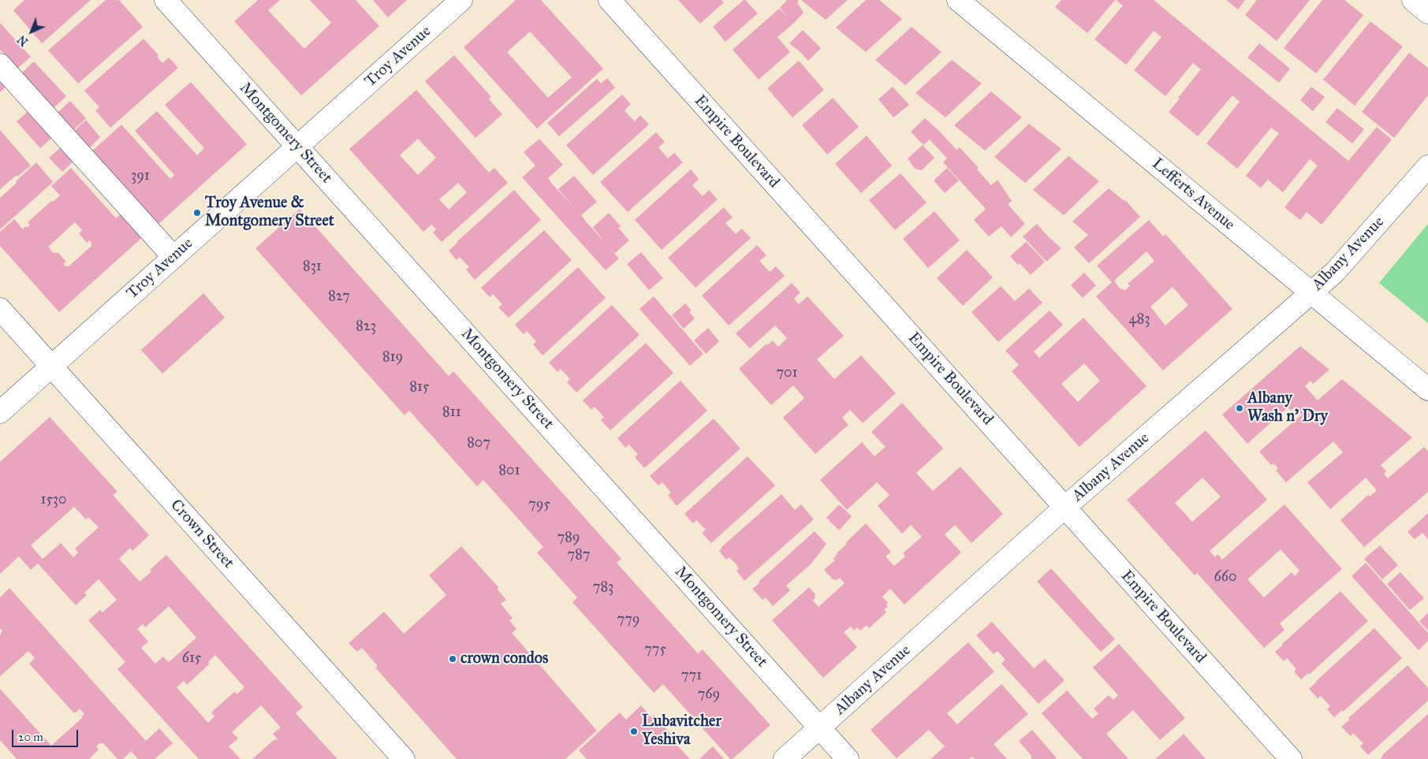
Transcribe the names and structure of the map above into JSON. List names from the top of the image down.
{
  "streets": {
    "street": [
      "Troy Avenue",
      "Montgomery Street",
      "Empire Boulevard",
      "Lefferts Avenue",
      "Albany Avenue",
      "Crown Street"
    ]
  },
  "crossings": [
    ["Troy Avenue", "Montgomery Street"],
    ["Troy Avenue", "Crown Street"],
    ["Montgomery Street", "Albany Avenue"],
    ["Empire Boulevard", "Albany Avenue"],
    ["Lefferts Avenue", "Albany Avenue"]
  ],
  "places": [
    "Troy Avenue & Montgomery Street",
    "Albany Wash n' Dry",
    "crown condos",
    "Lubavitcher Yeshiva"
  ],
  "house_numbers": [
    "391",
    "831",
    "827",
    "483",
    "823",
    "819",
    "701",
    "815",
    "811",
    "807",
    "801",
    "1530",
    "795",
    "789",
    "787",
    "660",
    "783",
    "779",
    "775",
    "615",
    "771",
    "769"
  ],
  "scale_bar": "20 m",
  "north": "bottom left"
}
